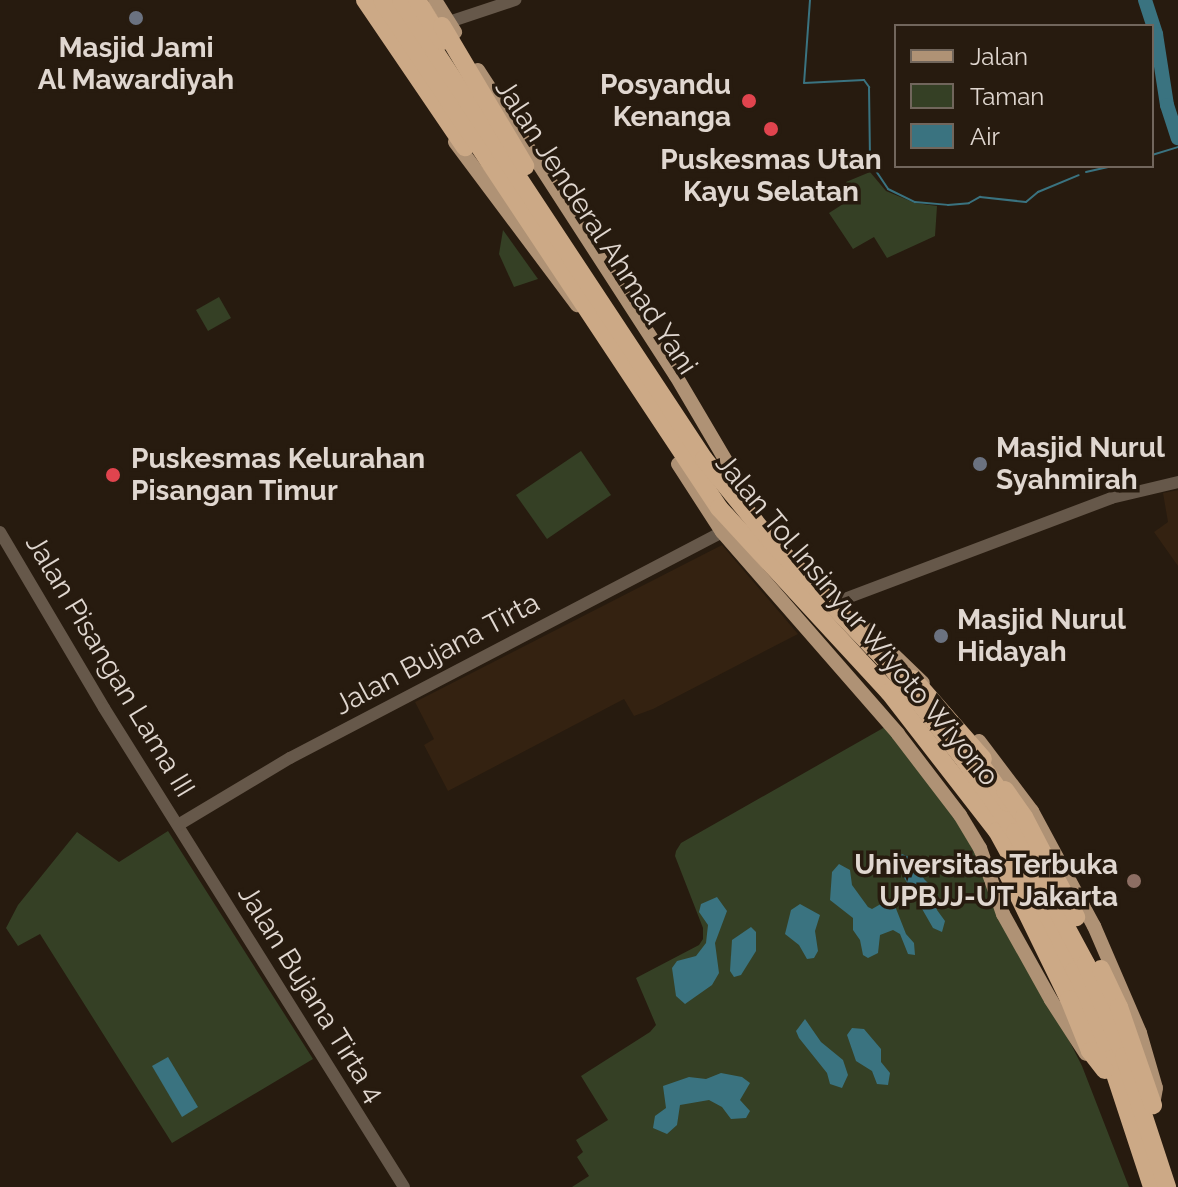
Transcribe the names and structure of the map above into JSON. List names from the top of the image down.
{
  "streets": {
    "highway": ["Jalan Jenderal Ahmad Yani", "Jalan Tol Insinyur Wiyoto Wiyono"],
    "street": ["Jalan Bujana Tirta", "Jalan Pisangan Lama III", "Jalan Bujana Tirta 4"]
  },
  "crossings": [
    ["Jalan Bujana Tirta", "Jalan Pisangan Lama III"],
    ["Jalan Bujana Tirta", "Jalan Bujana Tirta 4"],
    ["Jalan Pisangan Lama III", "Jalan Bujana Tirta 4"]
  ],
  "places": [
    "Masjid Jami Al Mawardiyah",
    "Posyandu Kenanga",
    "Puskesmas Utan Kayu Selatan",
    "Masjid Nurul Syahmirah",
    "Puskesmas Kelurahan Pisangan Timur",
    "Masjid Nurul Hidayah",
    "Universitas Terbuka UPBJJ-UT Jakarta"
  ],
  "legend": ["Jalan", "Taman", "Air"]
}
